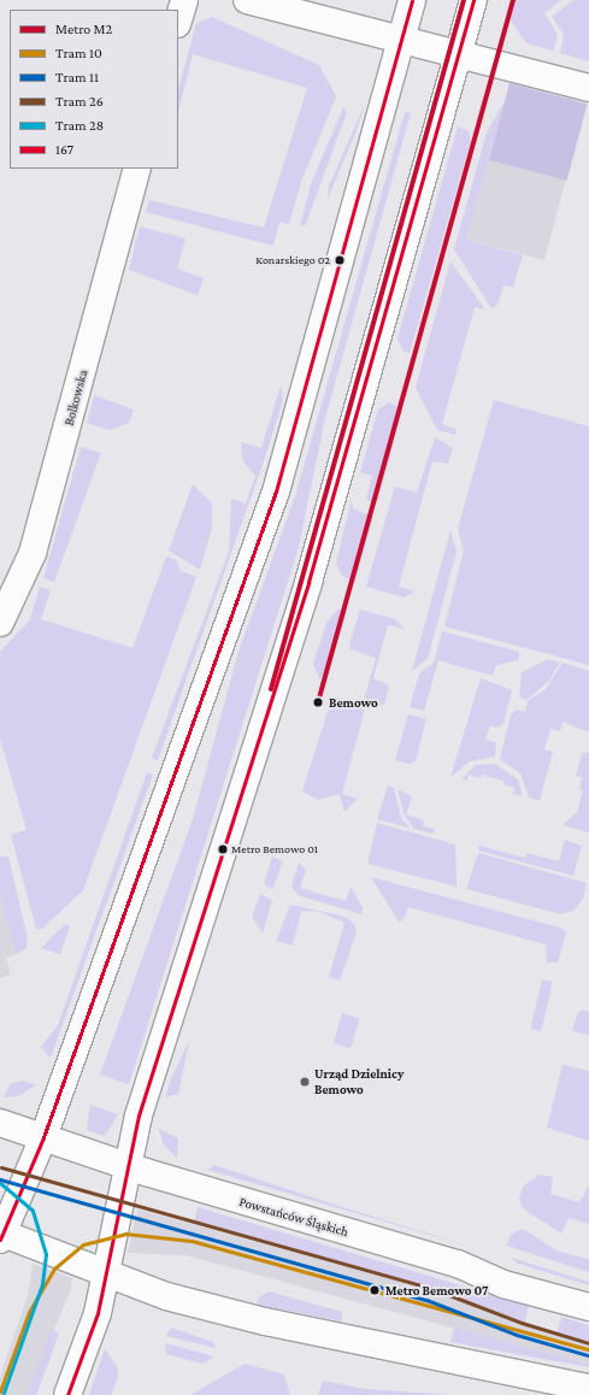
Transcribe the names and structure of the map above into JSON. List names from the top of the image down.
{
  "streets": {
    "main road": ["Bolkowska", "Powstańców Śląskich"]
  },
  "places": [
    "Konarskiego 02",
    "Bemowo",
    "Metro Bemowo 01",
    "Urząd Dzielnicy Bemowo",
    "Metro Bemowo 07"
  ],
  "lines": [
    "metro line M2",
    "transit line 167",
    "tram line 26",
    "tram line 11",
    "tram line 28",
    "tram line 10"
  ],
  "legend": [
    "Metro M2",
    "Tram 10",
    "Tram 11",
    "Tram 26",
    "Tram 28",
    "167"
  ]
}
